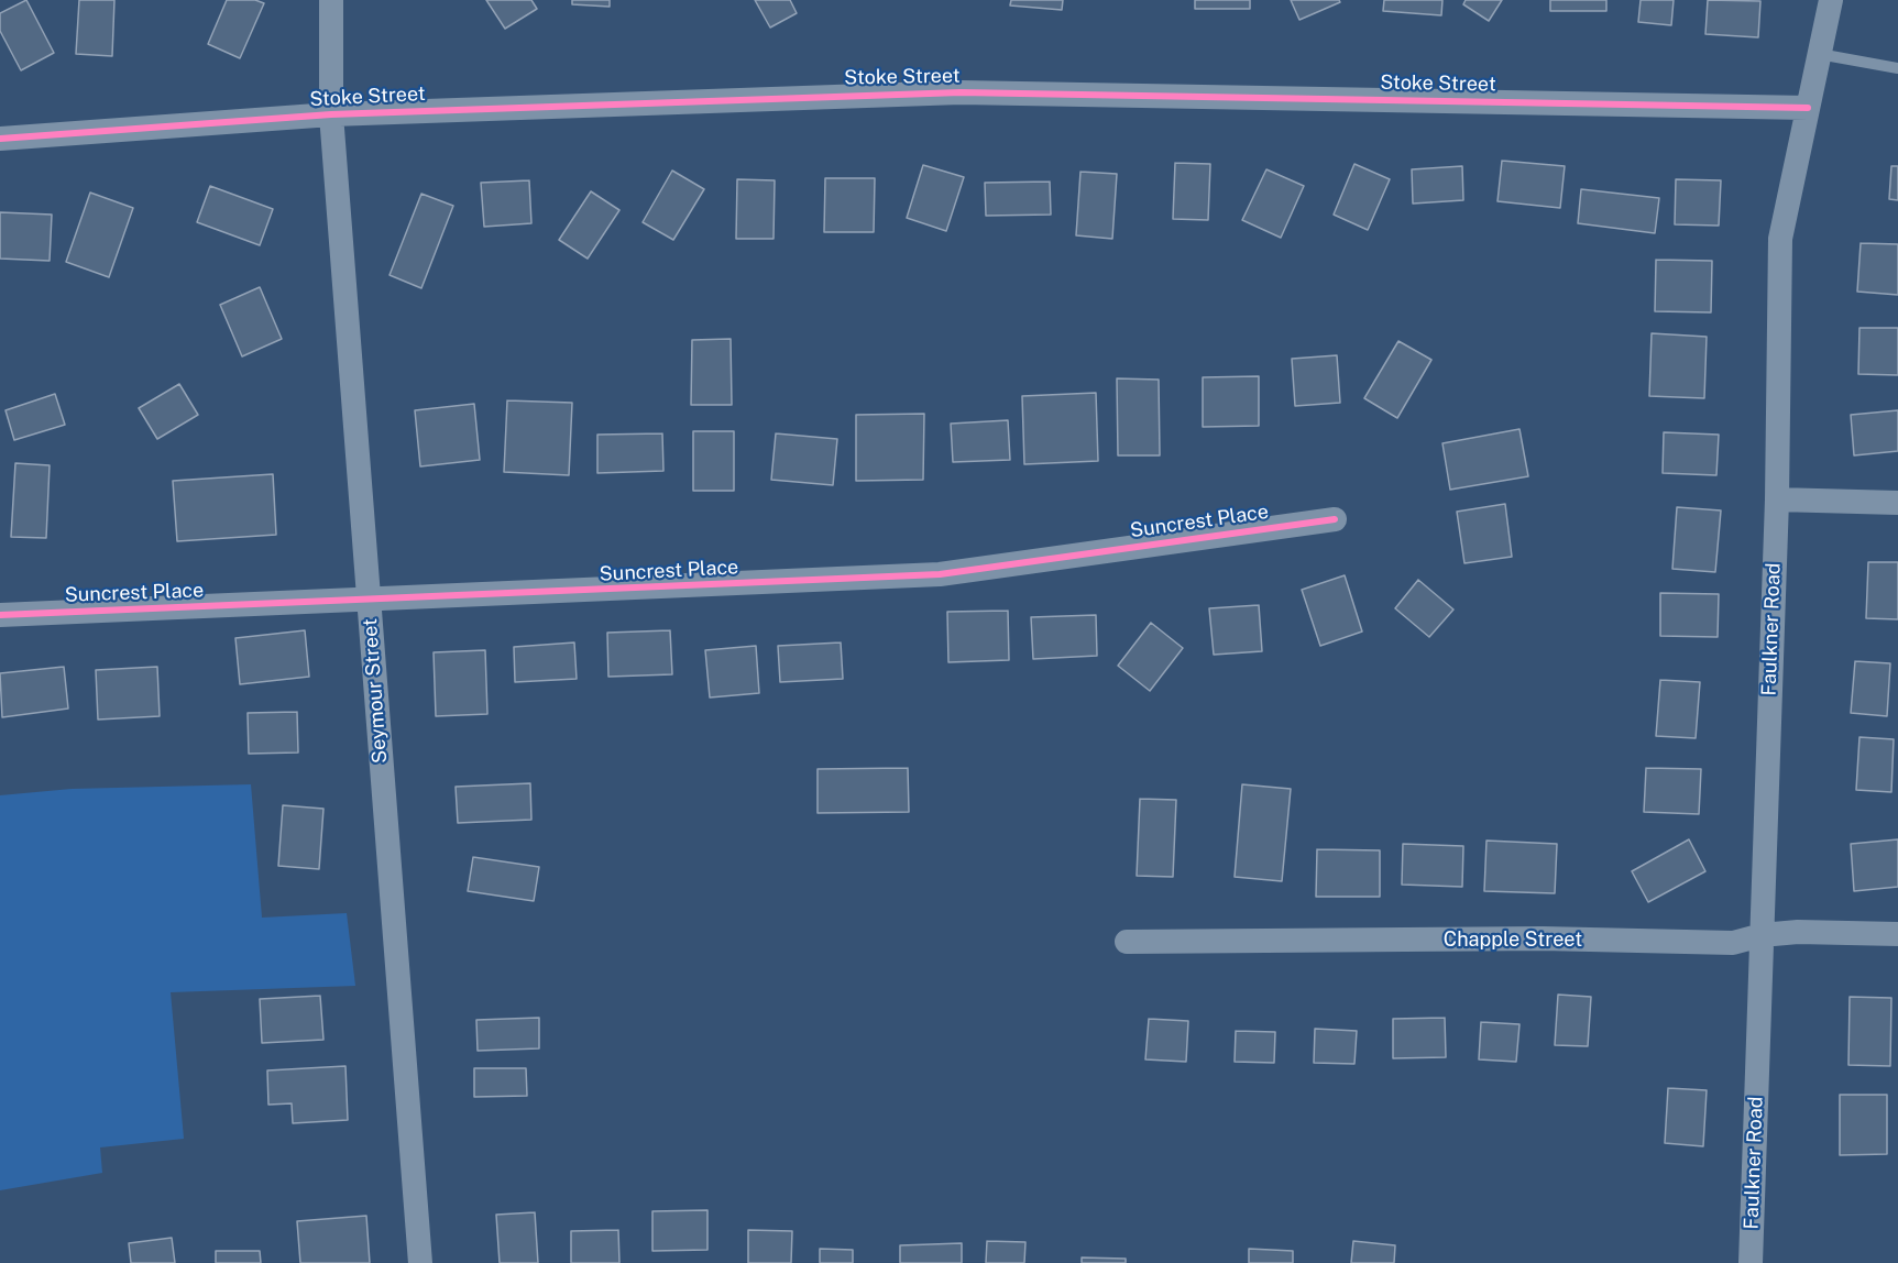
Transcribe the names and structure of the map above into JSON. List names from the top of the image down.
{
  "streets": {
    "street": [
      "Stoke Street",
      "Suncrest Place",
      "Faulkner Road",
      "Seymour Street",
      "Chapple Street"
    ]
  },
  "crossings": [
    ["Stoke Street", "Faulkner Road"],
    ["Stoke Street", "Seymour Street"],
    ["Suncrest Place", "Seymour Street"],
    ["Faulkner Road", "Chapple Street"]
  ]
}
